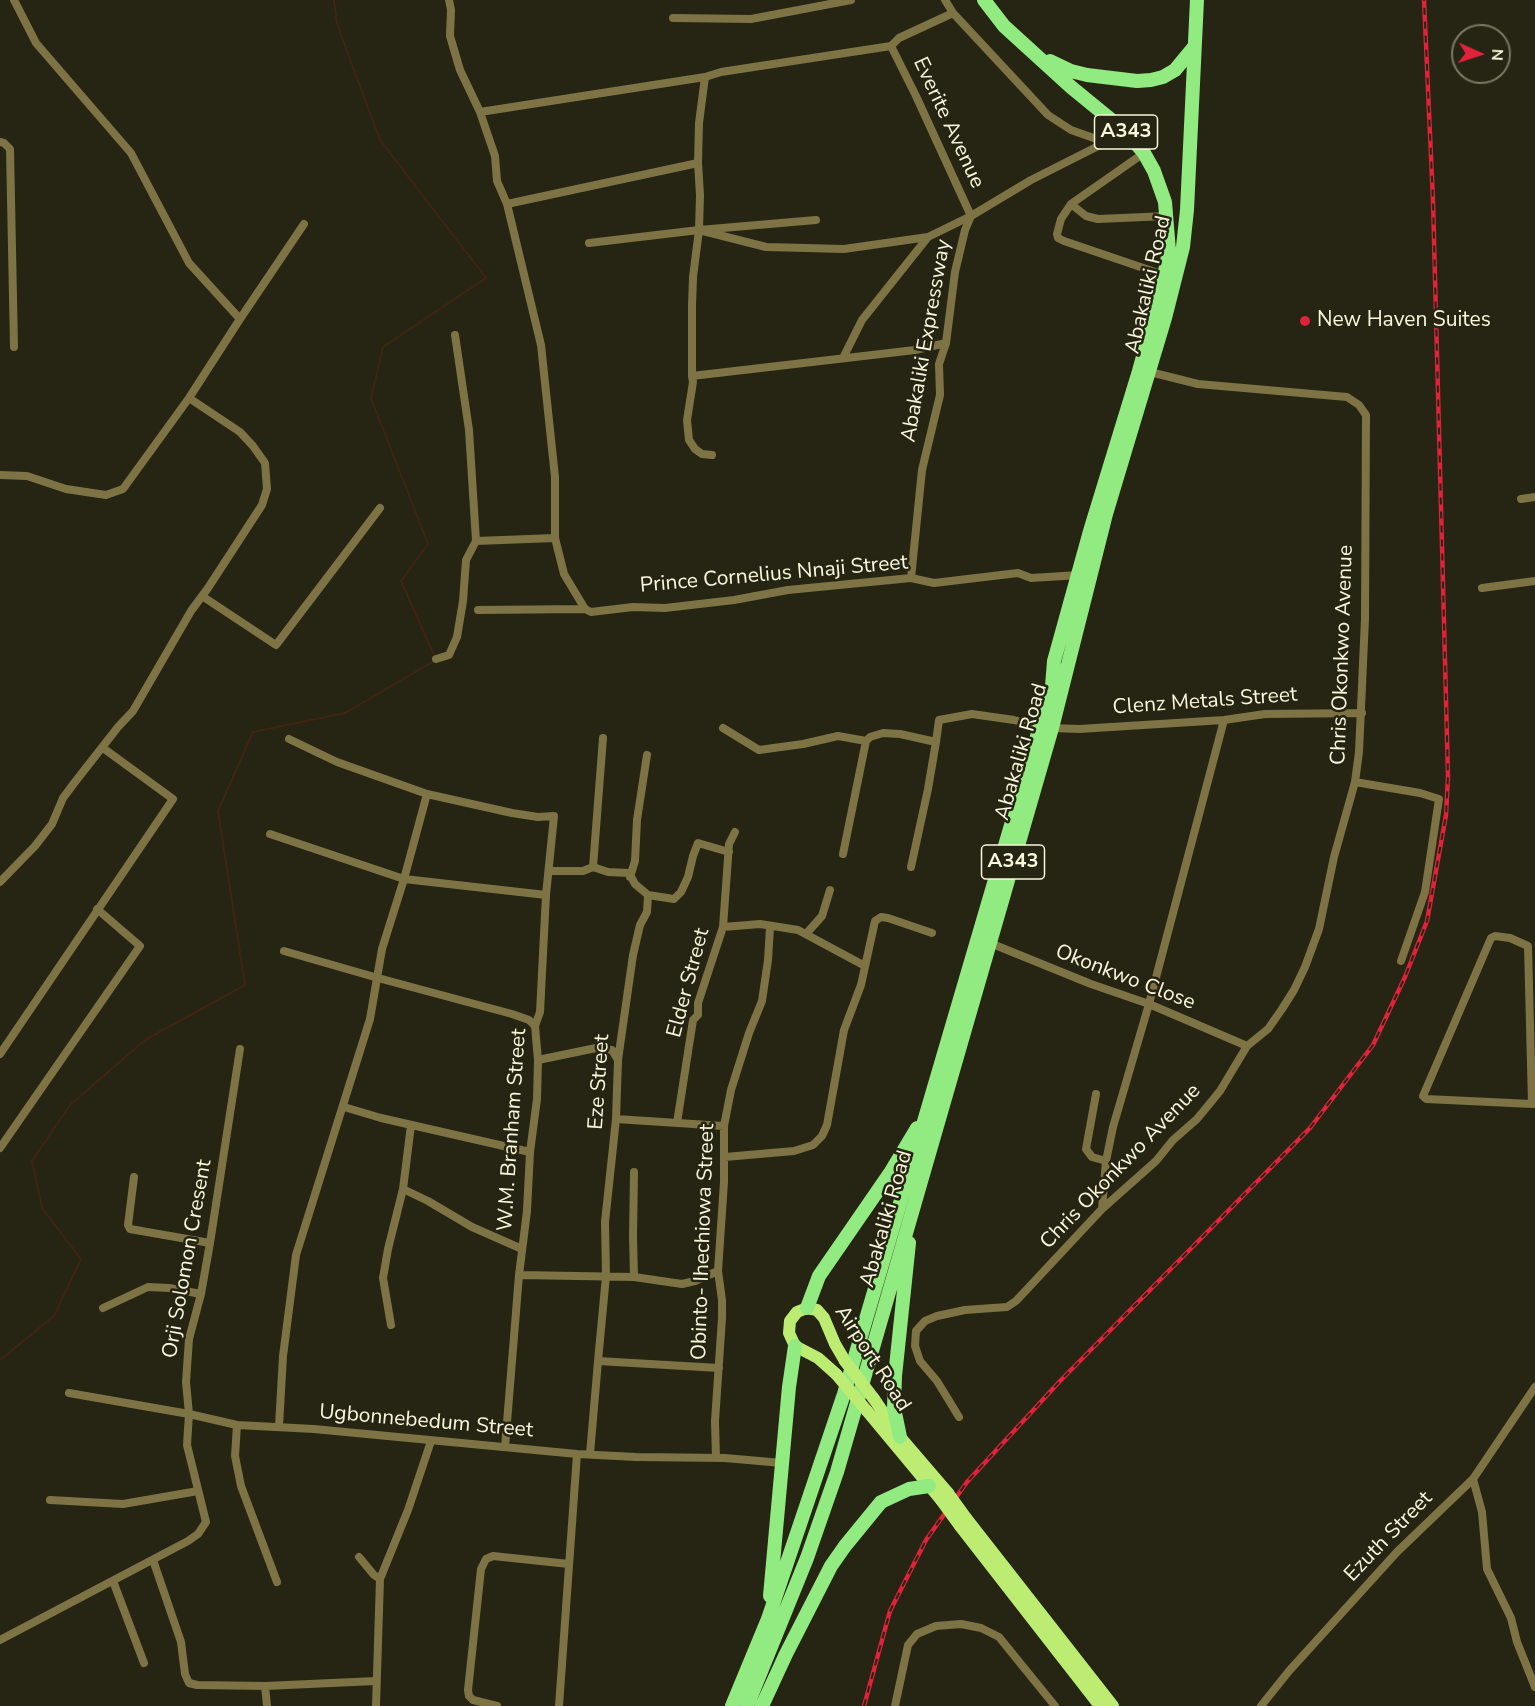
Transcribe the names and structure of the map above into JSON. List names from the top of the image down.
{
  "streets": {
    "highway": ["A343", "Abakaliki Road"],
    "main road": ["Airport Road"],
    "street": [
      "Everite Avenue",
      "Abakaliki Expressway",
      "Prince Cornelius Nnaji Street",
      "Chris Okonkwo Avenue",
      "Clenz Metals Street",
      "Okonkwo Close",
      "Elder Street",
      "Eze Street",
      "W.M. Branham Street",
      "Obinto- Ihechiowa Street",
      "Orji Solomon Cresent",
      "Ugbonnebedum Street",
      "Ezuth Street"
    ]
  },
  "crossings": [
    ["Everite Avenue", "Abakaliki Expressway"],
    ["A343", "Abakaliki Road"],
    ["A343", "Abakaliki Expressway"],
    ["Abakaliki Road", "Prince Cornelius Nnaji Street"],
    ["Abakaliki Road", "Chris Okonkwo Avenue"],
    ["Abakaliki Road", "Clenz Metals Street"],
    ["Abakaliki Road", "Okonkwo Close"],
    ["Abakaliki Expressway", "Prince Cornelius Nnaji Street"],
    ["Chris Okonkwo Avenue", "Clenz Metals Street"],
    ["Chris Okonkwo Avenue", "Okonkwo Close"],
    ["Eze Street", "Ugbonnebedum Street"],
    ["W.M. Branham Street", "Ugbonnebedum Street"],
    ["Obinto- Ihechiowa Street", "Ugbonnebedum Street"],
    ["Orji Solomon Cresent", "Ugbonnebedum Street"]
  ],
  "places": ["New Haven Suites"],
  "north": "right"
}
